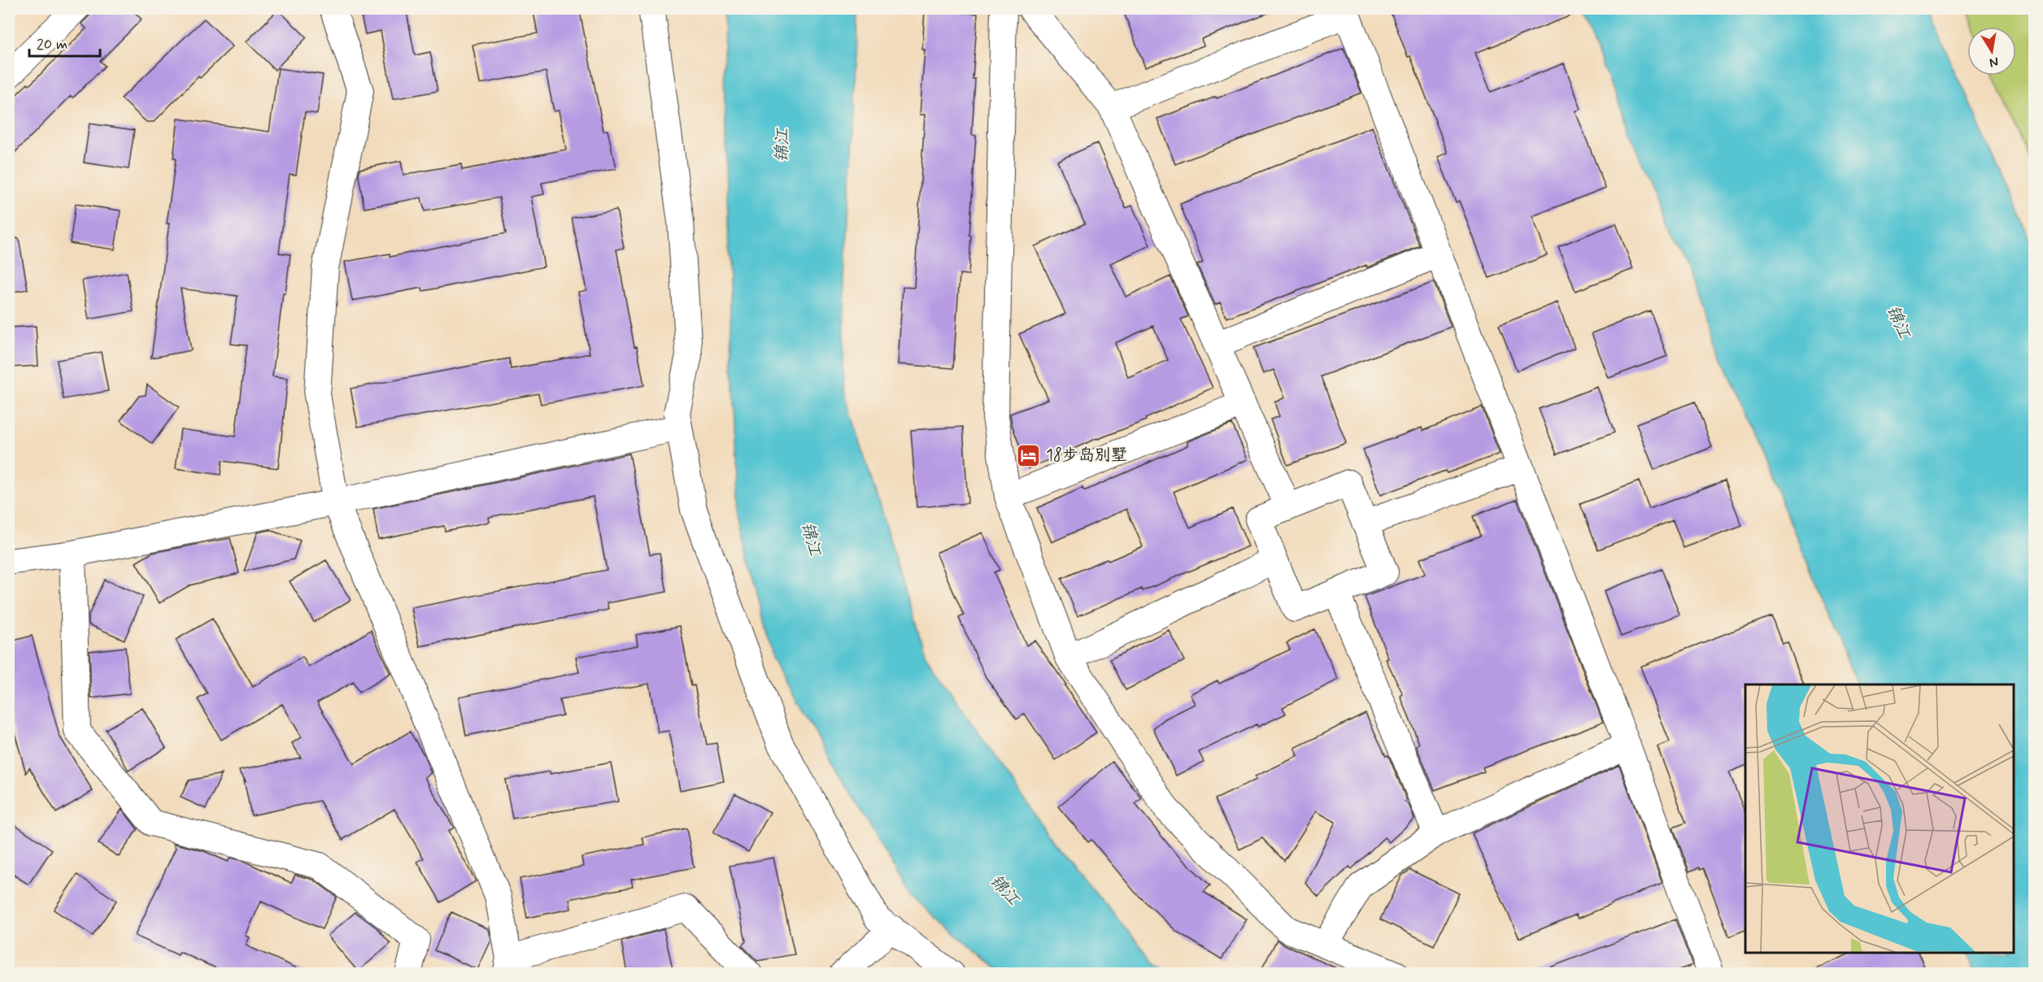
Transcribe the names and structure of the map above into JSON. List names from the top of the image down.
{
  "water": ["锦江"],
  "places": {
    "hotel": ["18步岛别墅"]
  },
  "scale_bar": "20 m",
  "north": "bottom"
}
